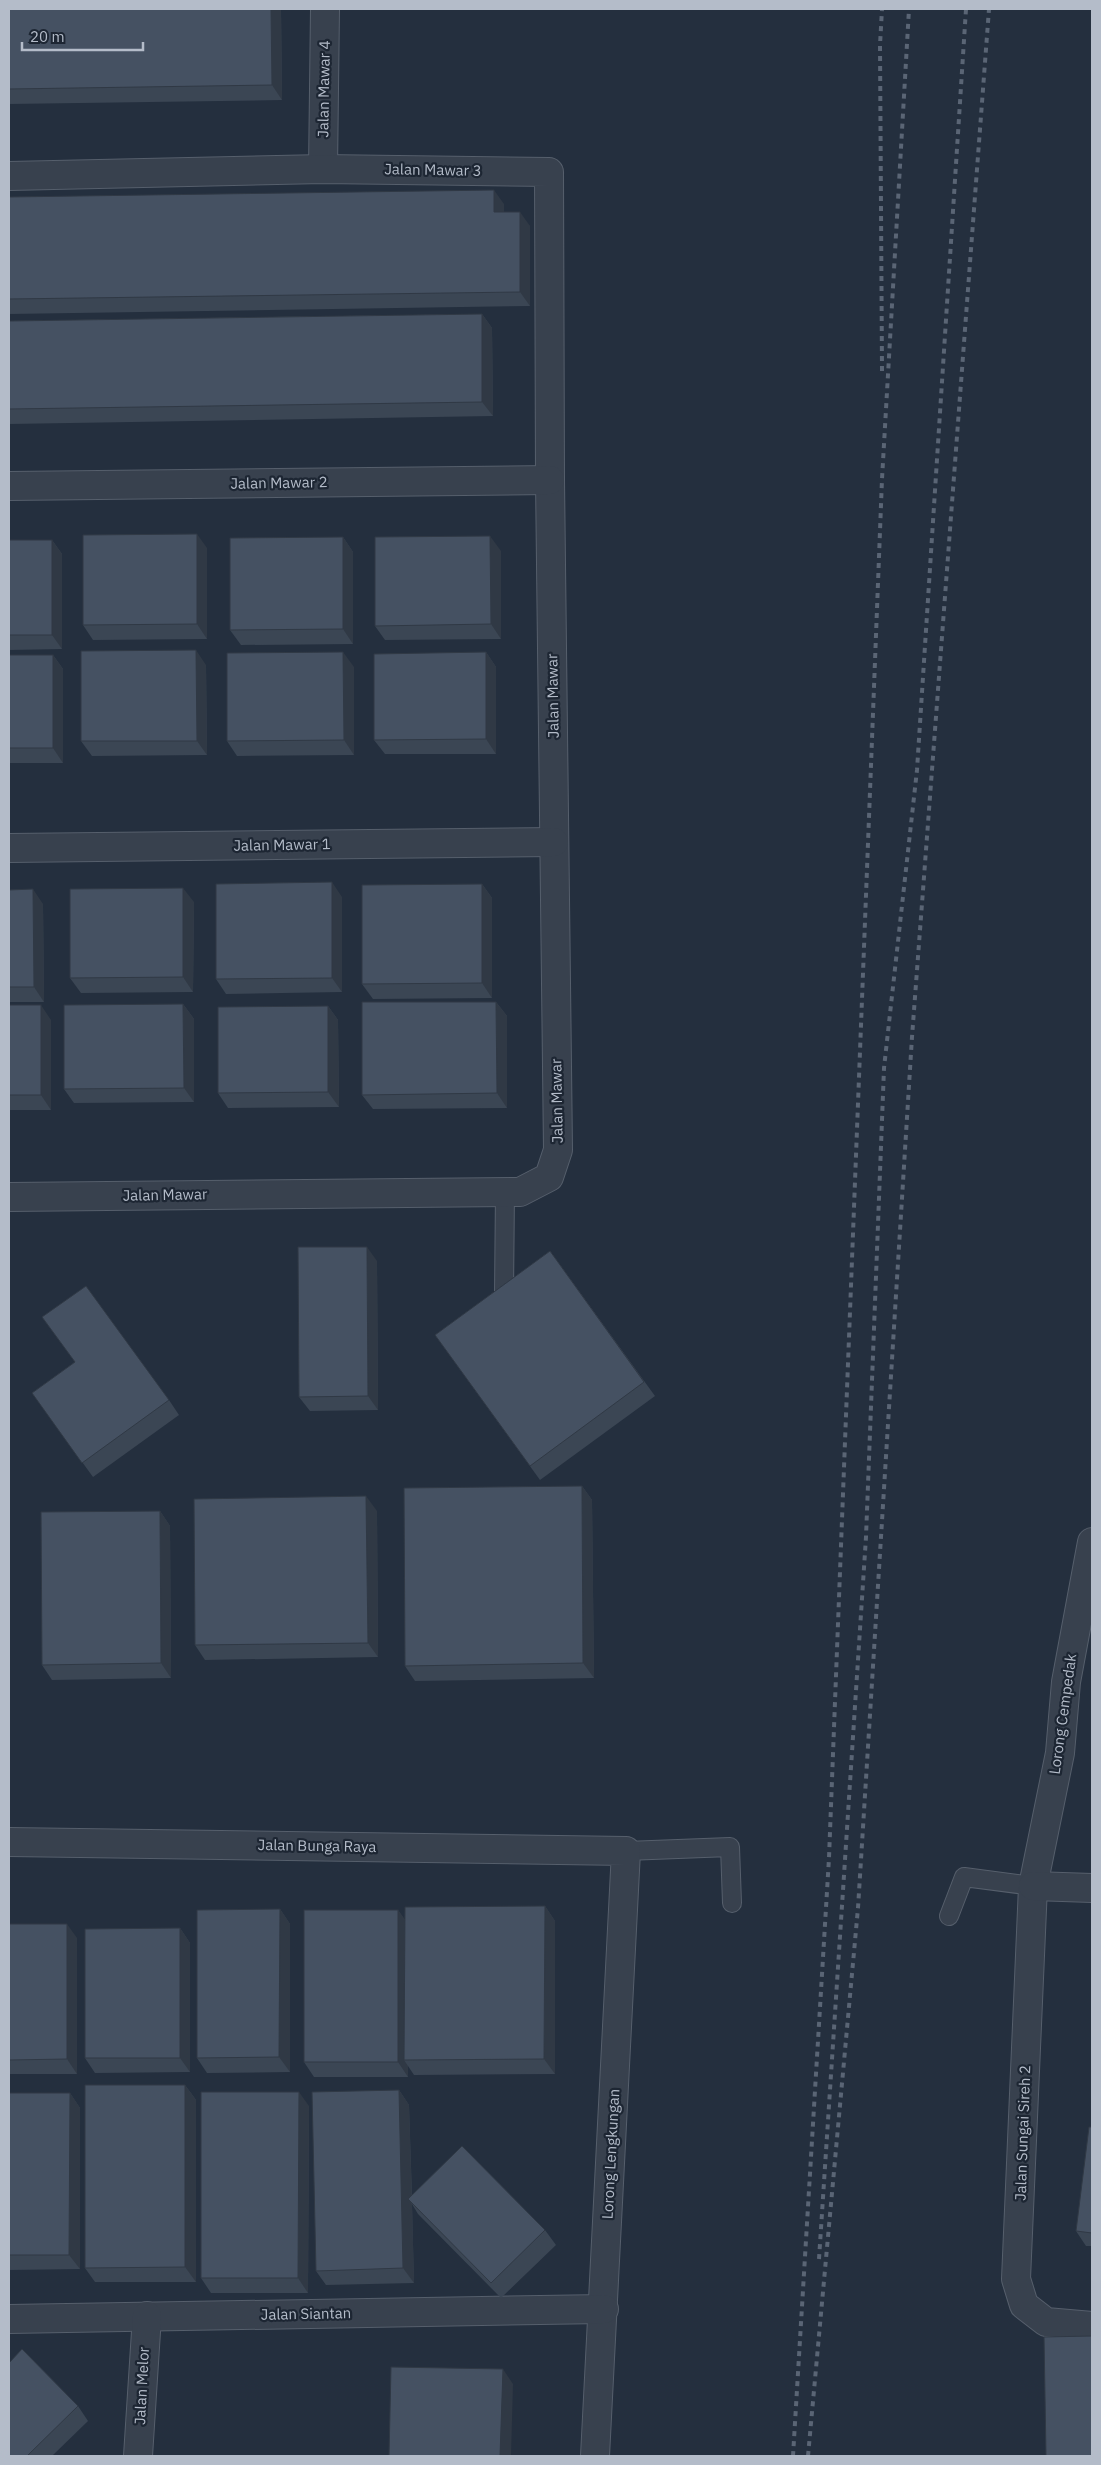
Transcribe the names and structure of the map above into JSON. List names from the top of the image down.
{
  "streets": {
    "street": [
      "Jalan Mawar 4",
      "Jalan Mawar 3",
      "Jalan Mawar 2",
      "Jalan Mawar",
      "Jalan Mawar 1",
      "Lorong Cempedak",
      "Jalan Bunga Raya",
      "Jalan Sungai Sireh 2",
      "Lorong Lengkungan",
      "Jalan Siantan",
      "Jalan Melor"
    ]
  },
  "crossings": [
    ["Jalan Mawar 4", "Jalan Mawar 3"],
    ["Jalan Mawar 3", "Jalan Mawar 2"],
    ["Jalan Mawar 3", "Jalan Mawar"],
    ["Jalan Mawar 2", "Jalan Mawar"],
    ["Jalan Mawar", "Jalan Mawar 1"],
    ["Lorong Cempedak", "Jalan Sungai Sireh 2"],
    ["Jalan Bunga Raya", "Lorong Lengkungan"],
    ["Lorong Lengkungan", "Jalan Siantan"],
    ["Jalan Siantan", "Jalan Melor"]
  ],
  "scale_bar": "20 m"
}
